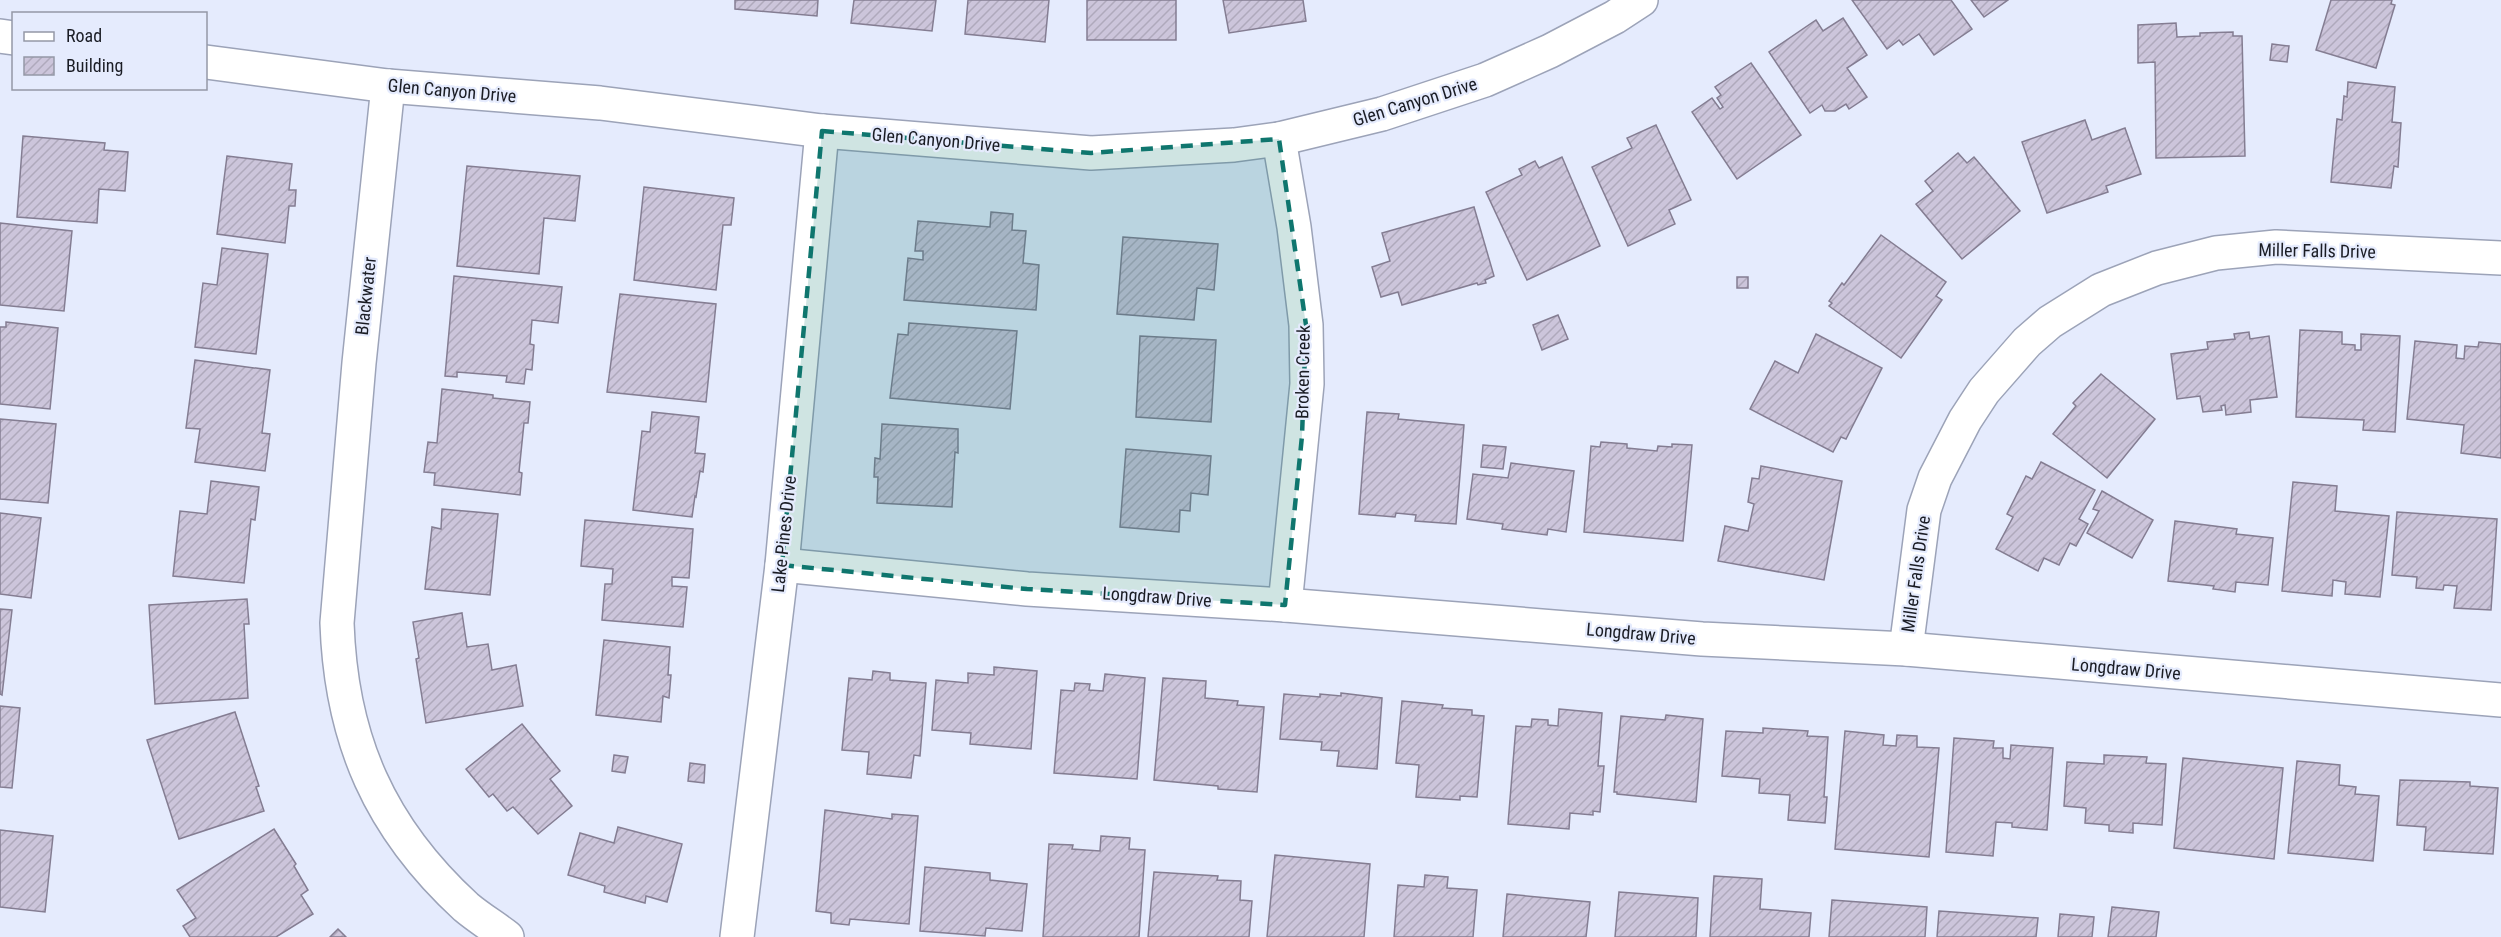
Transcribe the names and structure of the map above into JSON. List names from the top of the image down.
{
  "streets": {
    "street": [
      "Glen Canyon Drive",
      "Miller Falls Drive",
      "Blackwater",
      "Broken Creek",
      "Lake Pines Drive",
      "Longdraw Drive"
    ]
  },
  "crossings": [
    ["Glen Canyon Drive", "Blackwater"],
    ["Glen Canyon Drive", "Broken Creek"],
    ["Glen Canyon Drive", "Lake Pines Drive"],
    ["Miller Falls Drive", "Longdraw Drive"],
    ["Broken Creek", "Longdraw Drive"],
    ["Lake Pines Drive", "Longdraw Drive"]
  ],
  "legend": ["Road", "Building"]
}
